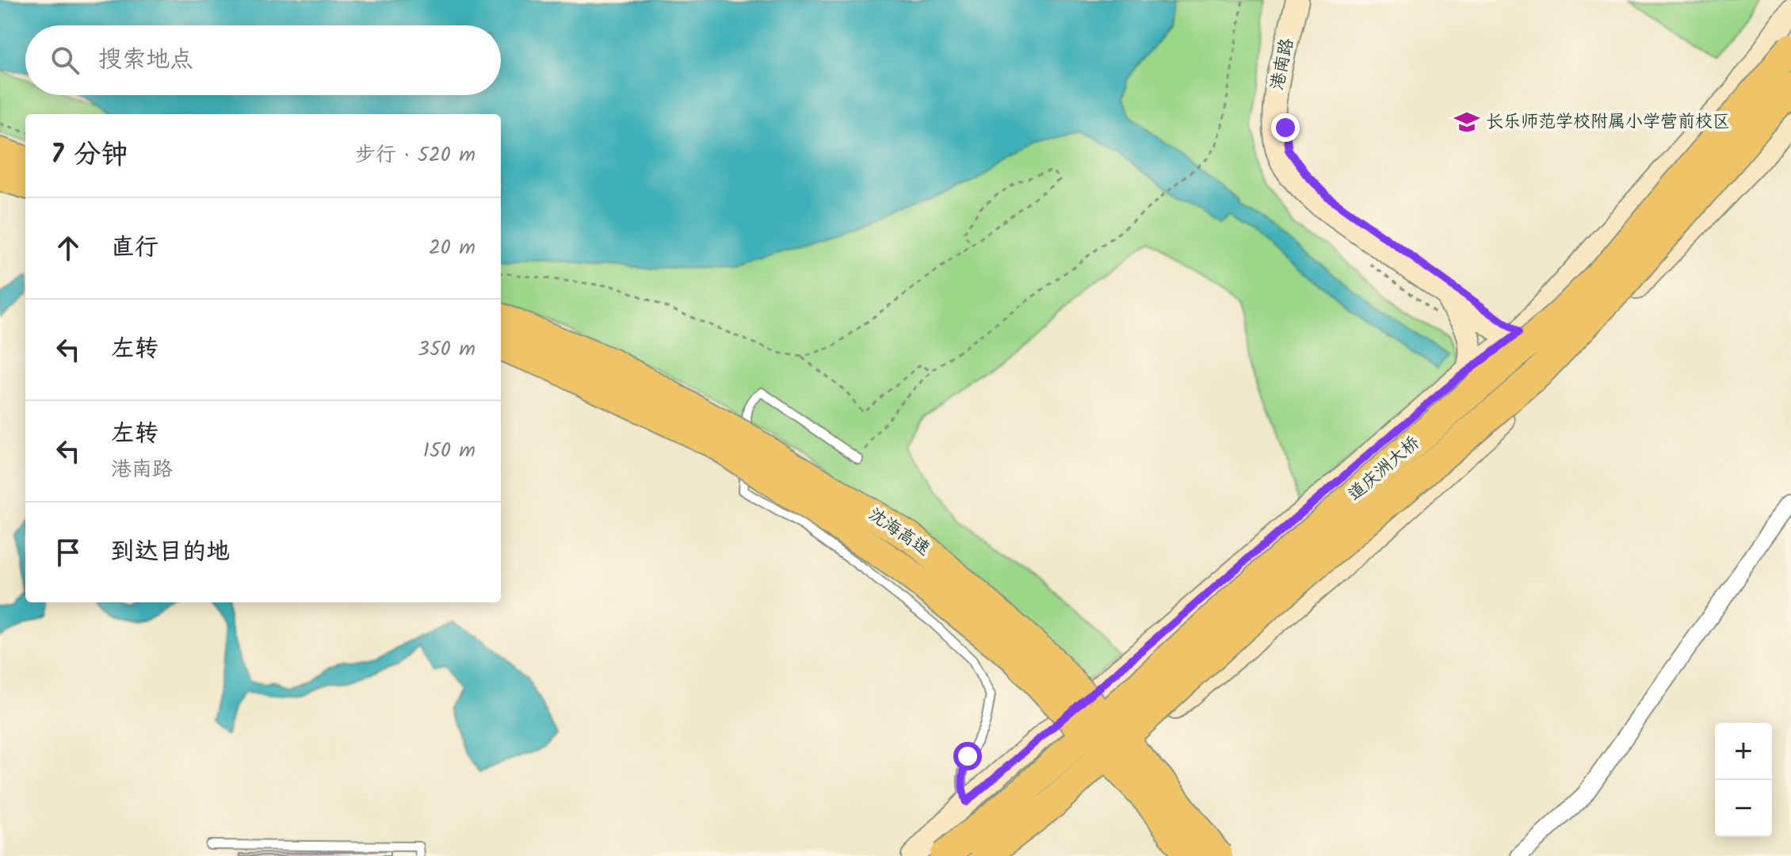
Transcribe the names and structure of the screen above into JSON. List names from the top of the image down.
{
  "streets": {
    "highway": ["道庆洲大桥", "沈海高速"],
    "main road": ["港南路"]
  },
  "places": {
    "school or university": ["长乐师范学校附属小学营前校区"]
  },
  "page": {
    "search": "搜索地点",
    "heading": ["7 分钟", "步行 · 520 m"],
    "list": [
      ["直行", "20 m"],
      ["左转", "350 m"],
      ["左转", "港南路", "150 m"],
      "到达目的地"
    ],
    "map_buttons": ["+", "−"]
  }
}
